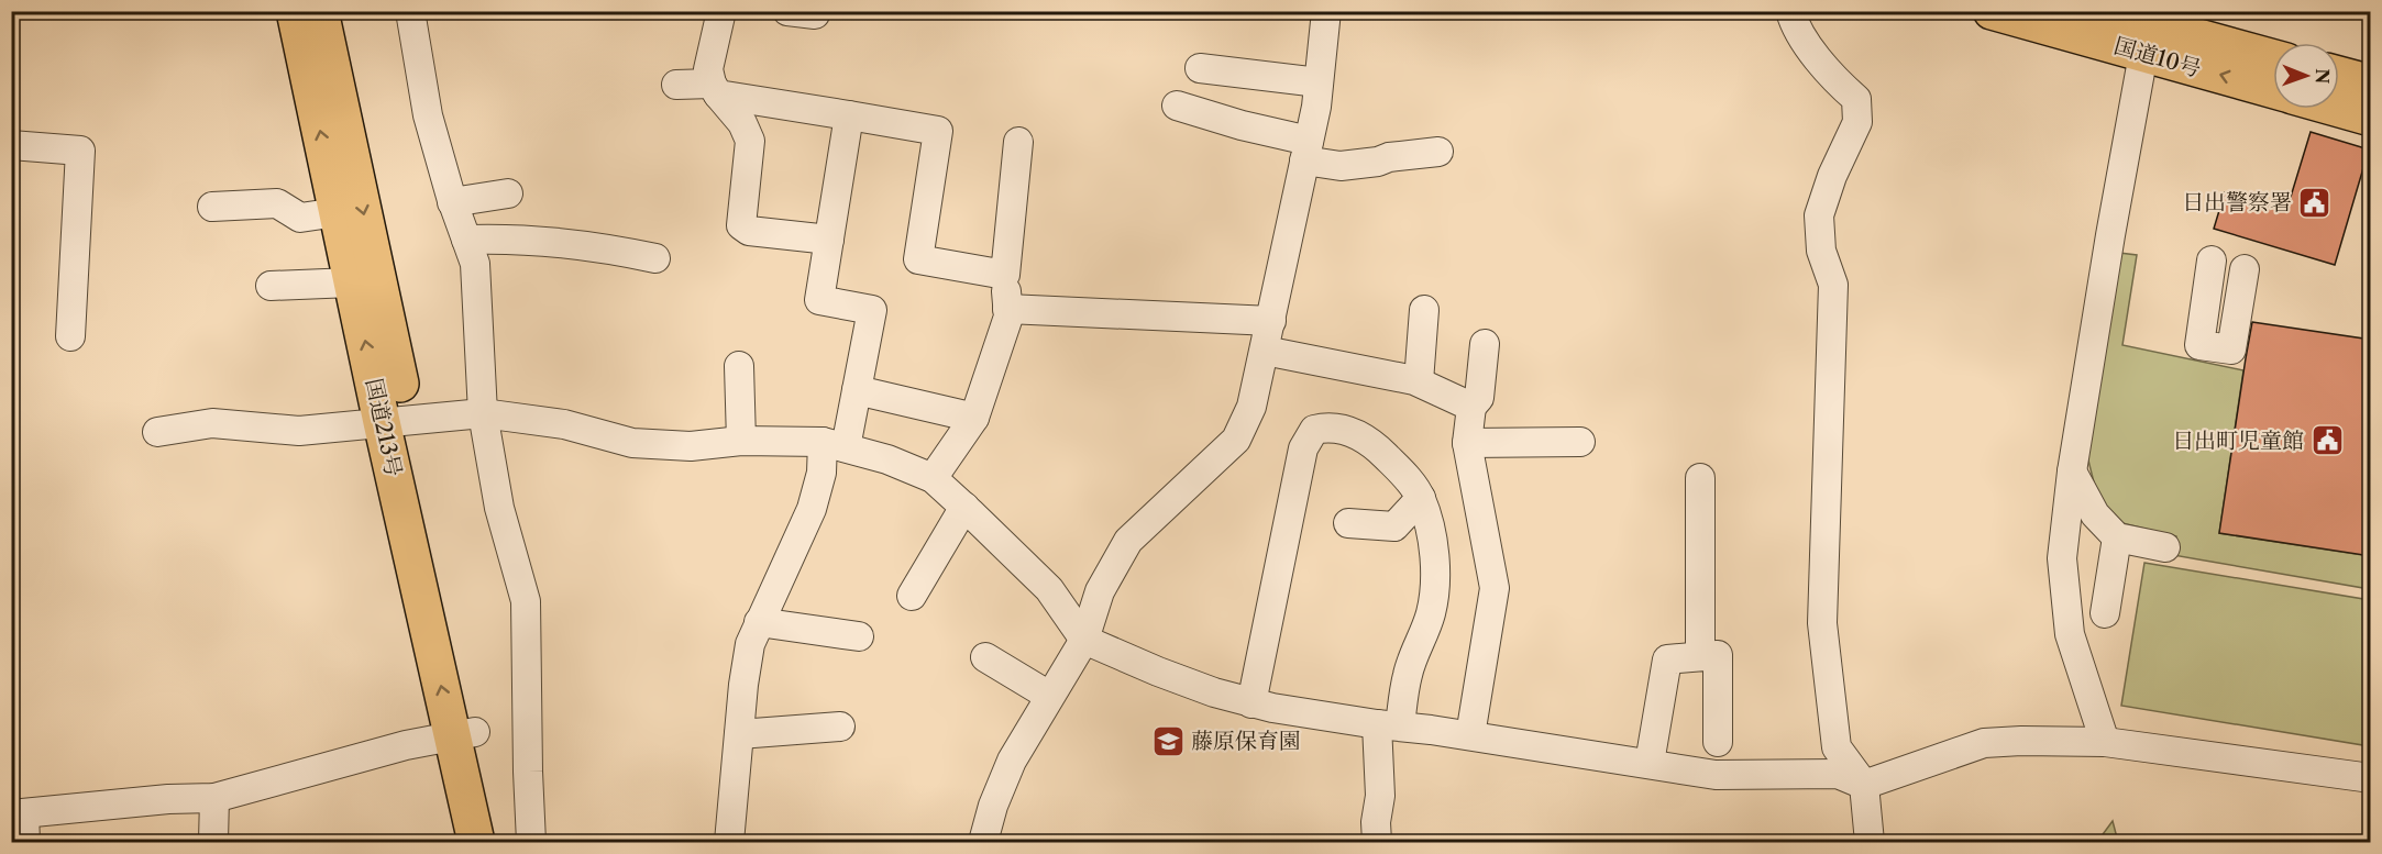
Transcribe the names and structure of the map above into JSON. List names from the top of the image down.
{
  "streets": {
    "highway": ["国道10号", "国道213号"]
  },
  "places": {
    "public building": ["日出警察署", "日出町児童館"],
    "school or university": ["藤原保育園"]
  },
  "north": "right"
}
